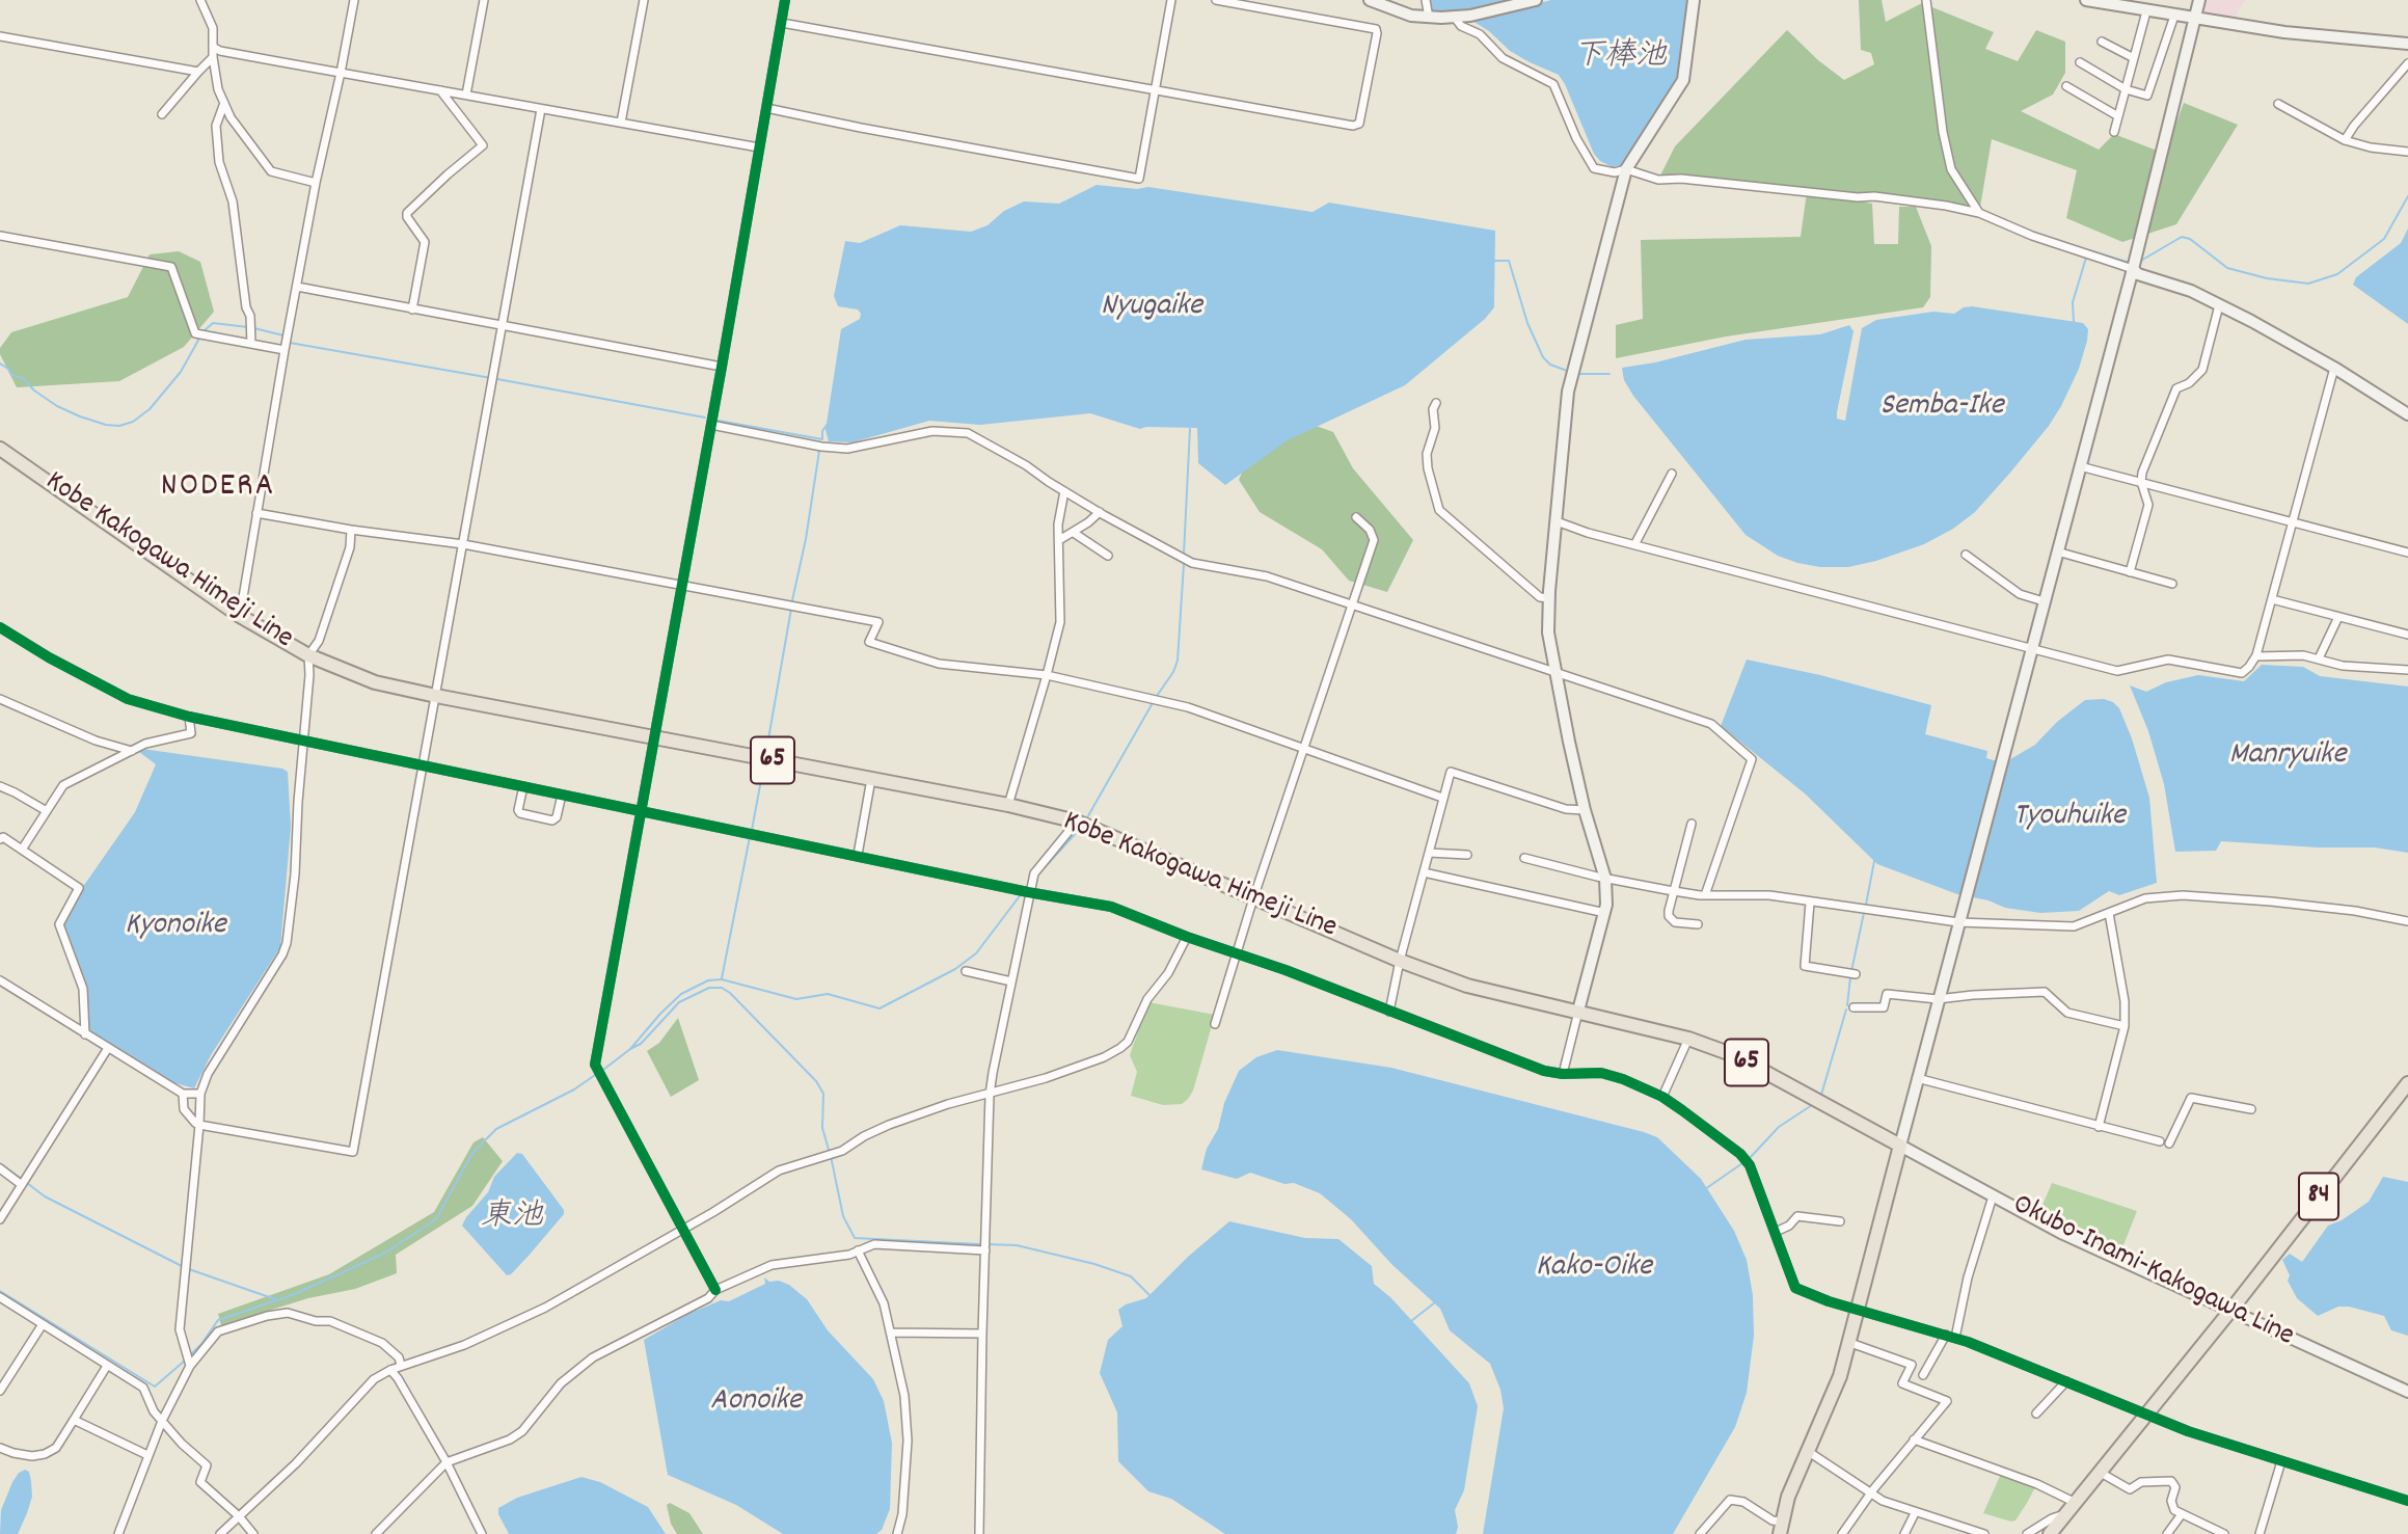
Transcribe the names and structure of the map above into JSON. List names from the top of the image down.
{
  "streets": {
    "main road": [
      "Kobe Kakogawa Himeji Line",
      "65",
      "84",
      "Okubo-Inami-Kakogawa Line"
    ]
  },
  "crossings": [
    ["Kobe Kakogawa Himeji Line", "Okubo-Inami-Kakogawa Line"],
    ["84", "Okubo-Inami-Kakogawa Line"]
  ],
  "districts": ["NODERA"],
  "water": [
    "下棒池",
    "Nyugaike",
    "Semba-Ike",
    "Manryuike",
    "Tyouhuike",
    "Kyonoike",
    "東池",
    "Kako-Oike",
    "Aonoike"
  ]
}
